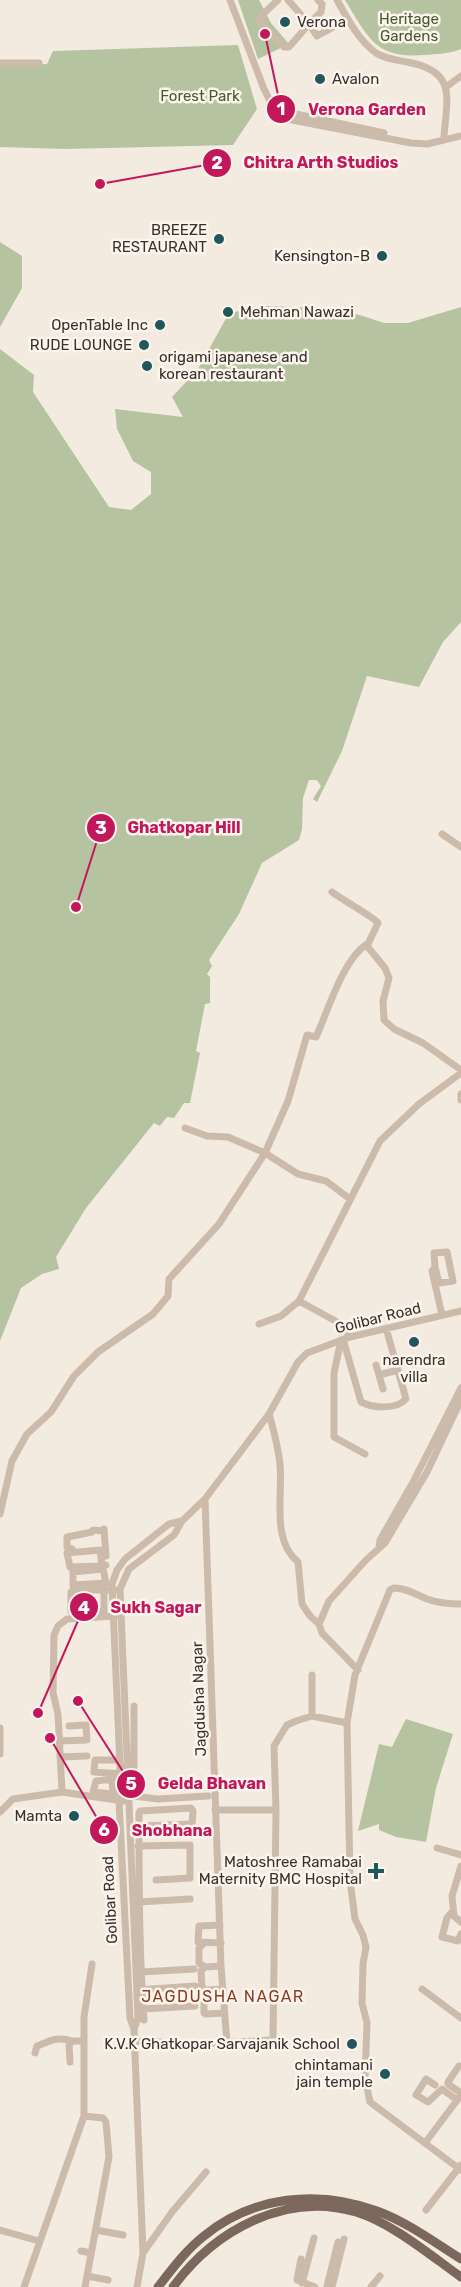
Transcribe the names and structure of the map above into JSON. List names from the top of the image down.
{
  "streets": {
    "street": ["Golibar Road", "Jagdusha Nagar"]
  },
  "crossings": [
    ["Golibar Road", "Jagdusha Nagar"]
  ],
  "districts": ["JAGDUSHA NAGAR"],
  "parks": ["Heritage Gardens", "Forest Park"],
  "places": {
    "other": [
      "Verona",
      "Verona Garden",
      "Avalon",
      "Chitra Arth Studios",
      "BREEZE RESTAURANT",
      "Kensington-B",
      "Mehman Nawazi",
      "OpenTable Inc",
      "RUDE LOUNGE",
      "origami japanese and korean restaurant",
      "Ghatkopar Hill",
      "narendra villa",
      "Gelda Bhavan",
      "Sukh Sagar",
      "Shobhana",
      "Mamta",
      "K.V.K Ghatkopar Sarvajanik School",
      "chintamani jain temple"
    ],
    "health": ["Matoshree Ramabai Maternity BMC Hospital"]
  }
}
